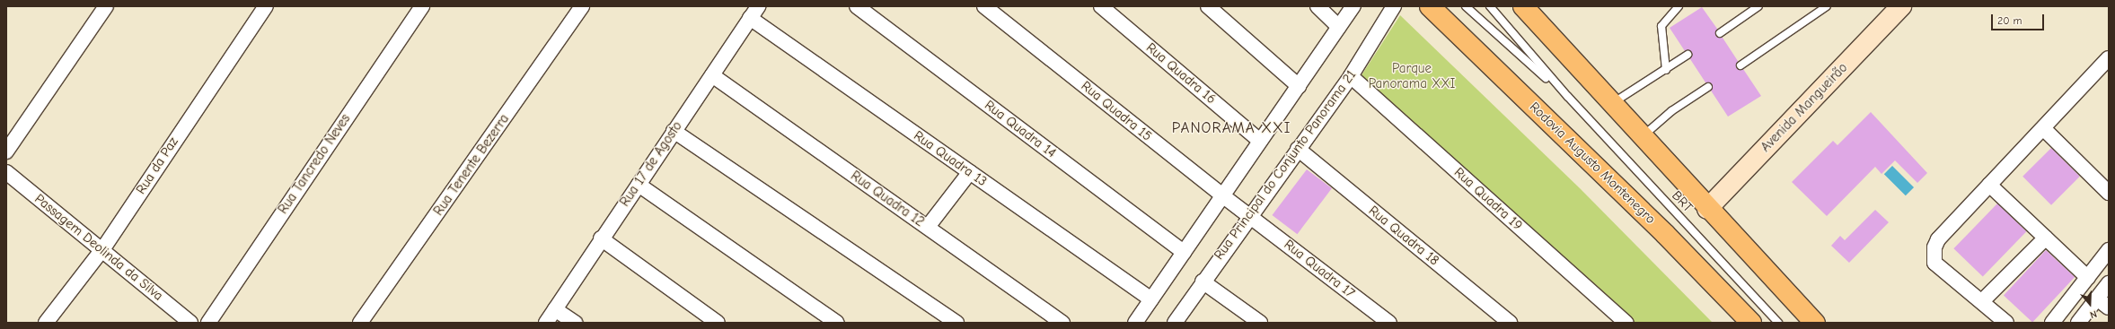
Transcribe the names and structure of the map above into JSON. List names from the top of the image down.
{
  "streets": {
    "main road": ["Rodovia Augusto Montenegro"],
    "street": [
      "Rua Quadra 16",
      "Avenida Mangueirão",
      "Rua Quadra 15",
      "Rua Quadra 14",
      "Rua Quadra 13",
      "Rua Tancredo Neves",
      "Rua 17 de Agosto",
      "Rua Tenente Bezerra",
      "Rua Principal do Conjunto Panorama 21",
      "Rua da Paz",
      "Rua Quadra 12",
      "Rua Quadra 19",
      "Rua Quadra 18",
      "Passagem Deolinda da Silva",
      "Rua Quadra 17"
    ],
    "lane": ["BRT"]
  },
  "crossings": [
    ["Rua Quadra 15", "Rua Principal do Conjunto Panorama 21"],
    ["Rua Quadra 15", "Rua Quadra 17"],
    ["Rua Quadra 13", "Rua 17 de Agosto"],
    ["Rua 17 de Agosto", "Rua Quadra 12"],
    ["Rua Principal do Conjunto Panorama 21", "Rua Quadra 19"],
    ["Rua Principal do Conjunto Panorama 21", "Rua Quadra 18"],
    ["Rua Principal do Conjunto Panorama 21", "Rua Quadra 17"],
    ["Rua da Paz", "Passagem Deolinda da Silva"]
  ],
  "districts": ["PANORAMA XXI"],
  "parks": ["Parque Panorama XXI"],
  "scale_bar": "20 m",
  "north": "bottom"
}
